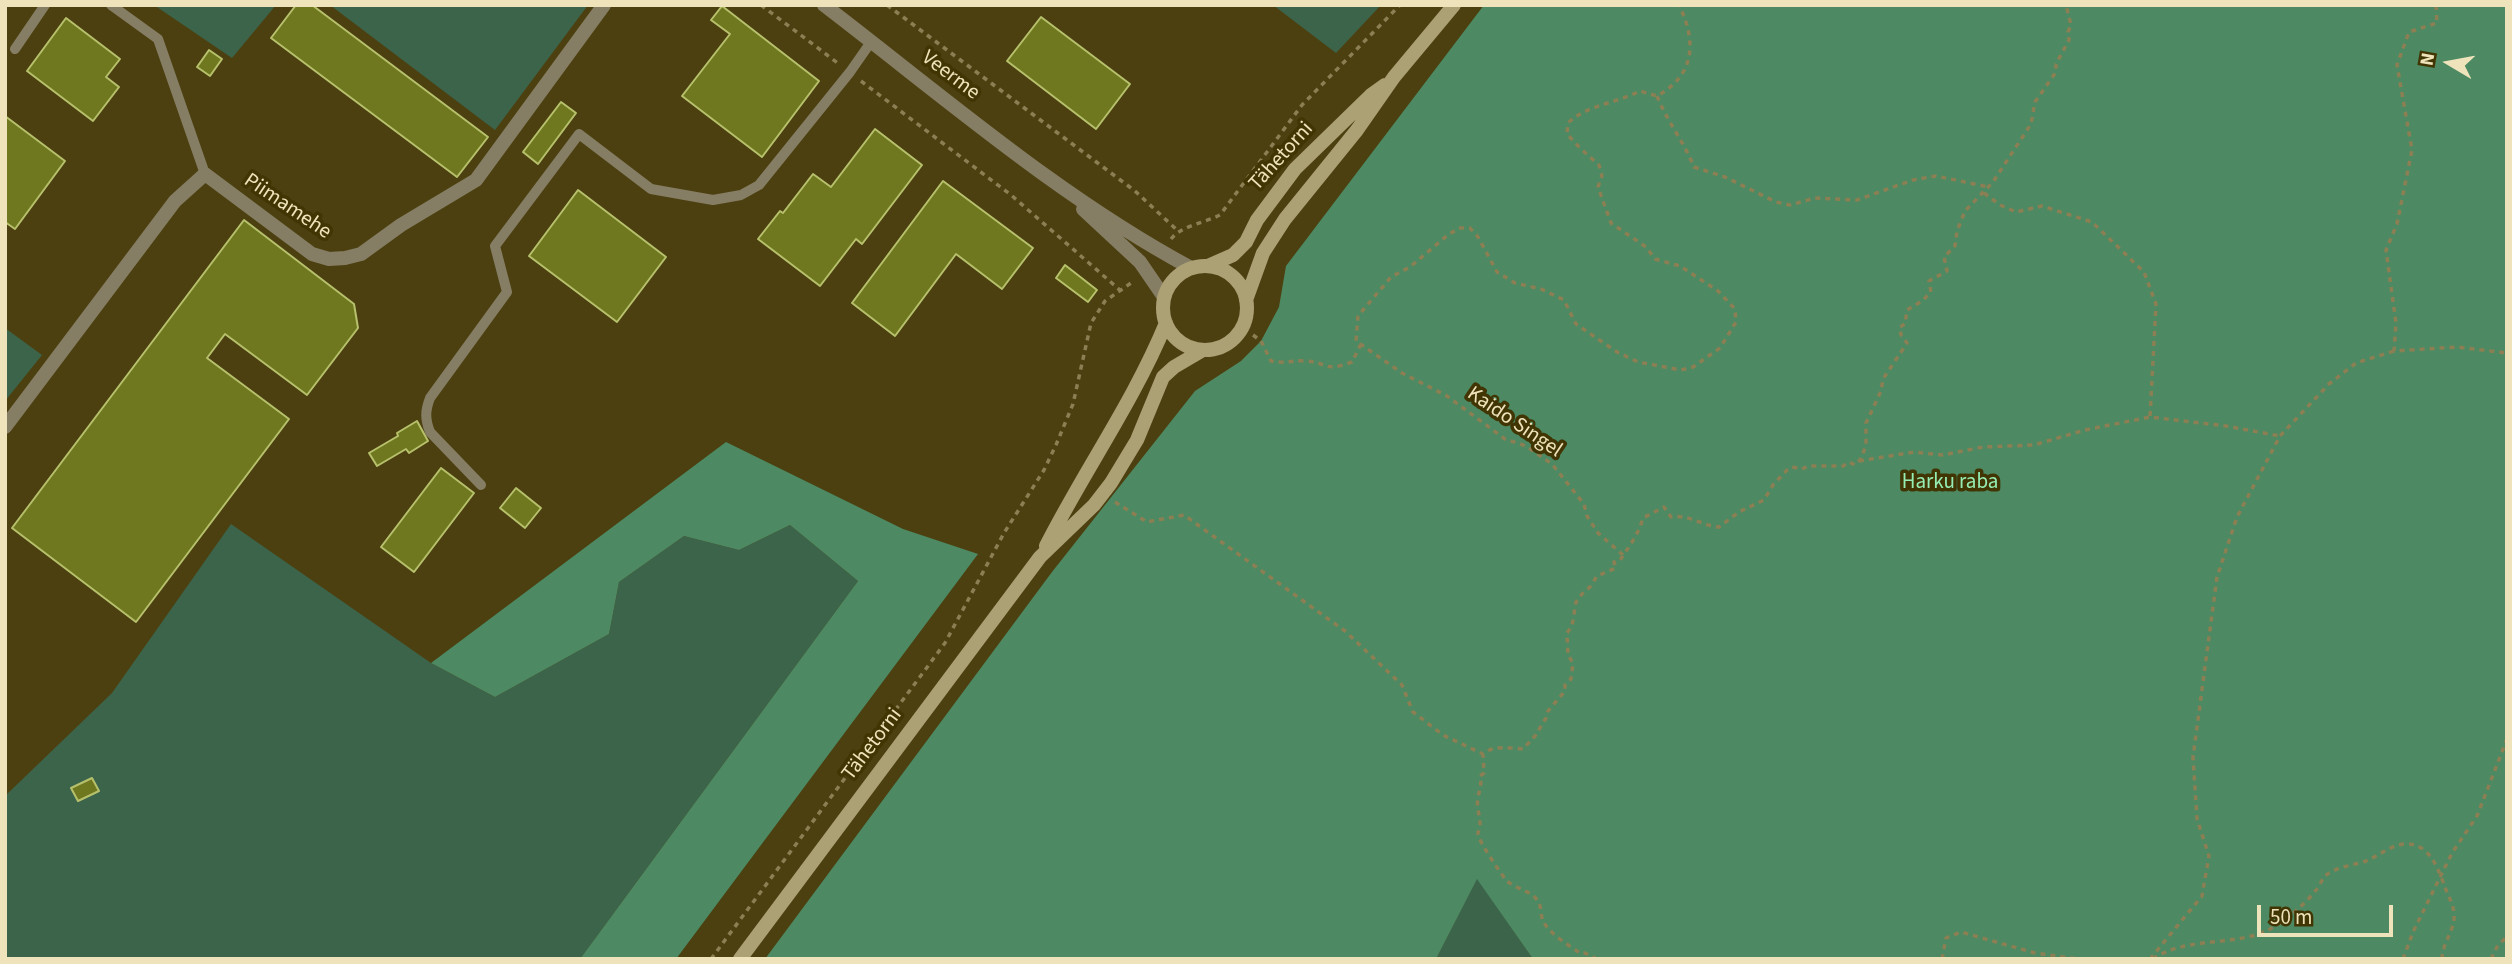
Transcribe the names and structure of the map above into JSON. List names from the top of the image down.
{
  "streets": {
    "street": ["Veerme", "Tähetorni", "Piimamehe"],
    "path": ["Kaido Singel"]
  },
  "crossings": [
    ["Veerme", "Tähetorni"]
  ],
  "parks": ["Harku raba"],
  "scale_bar": "50 m",
  "north": "left"
}
